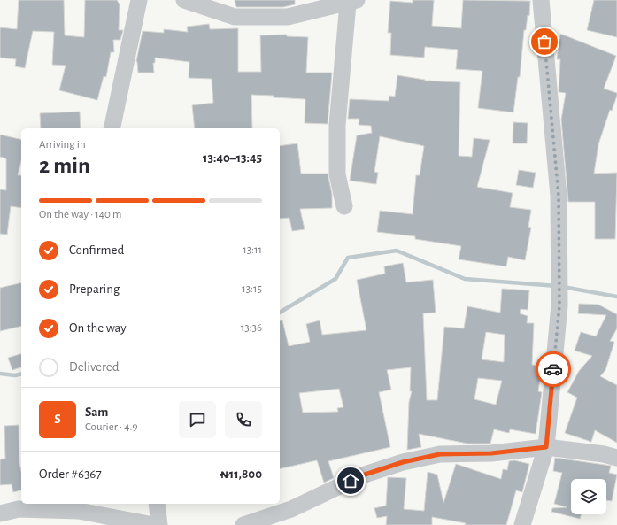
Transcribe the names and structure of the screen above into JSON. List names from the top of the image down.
{
  "page": {
    "heading": ["2 min", "Arriving in", "13:40–13:45"],
    "panel": [
      "Sam",
      "Courier · 4.9",
      "Order #6367",
      "₦11,800"
    ],
    "bar": "On the way · 140 m",
    "list": [
      ["Confirmed", "13:11"],
      ["Preparing", "13:15"],
      ["On the way", "13:36"],
      "Delivered"
    ],
    "round": "S"
  }
}
